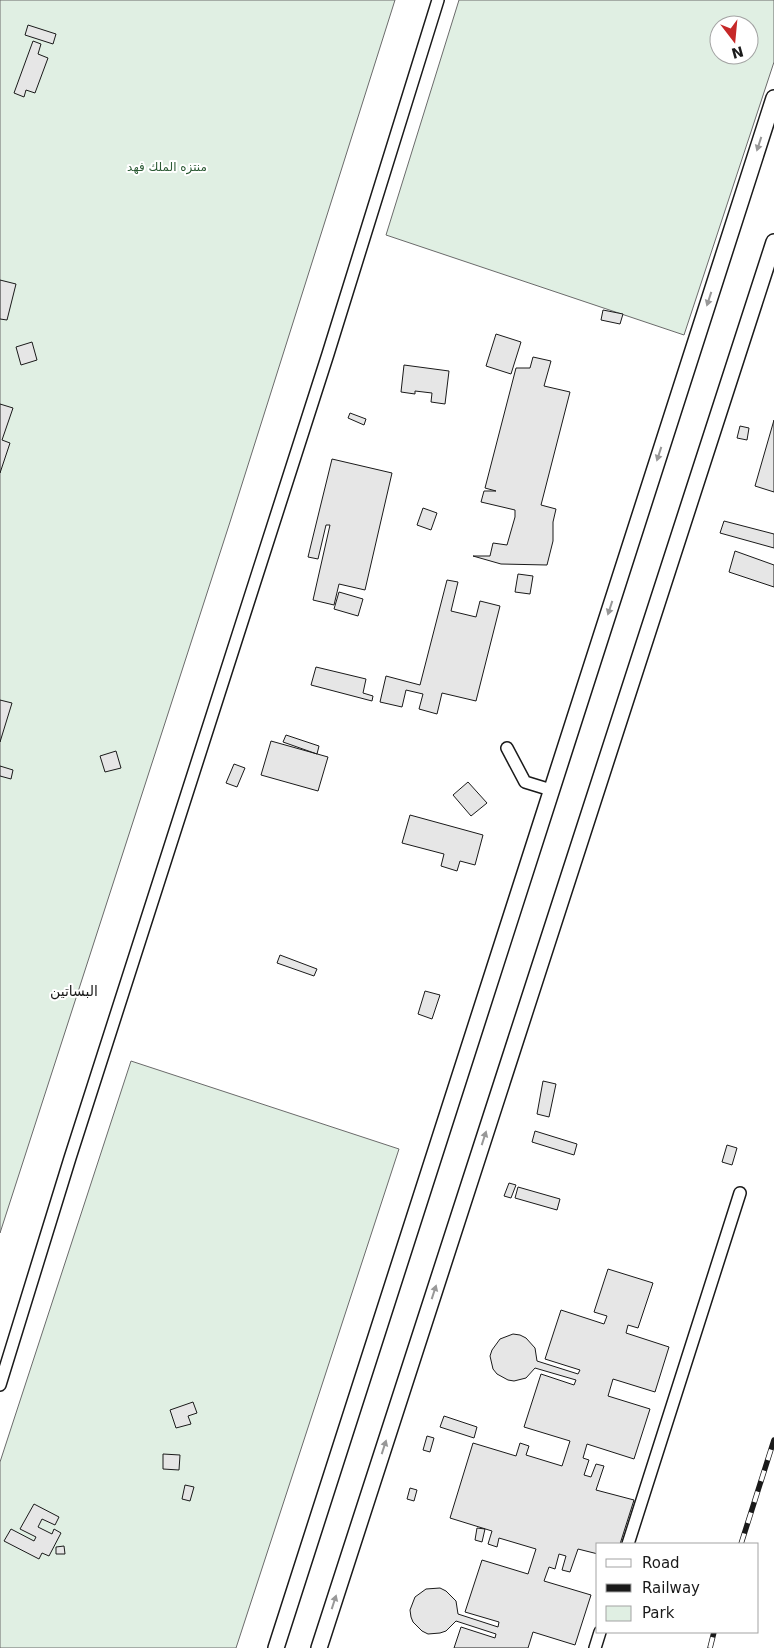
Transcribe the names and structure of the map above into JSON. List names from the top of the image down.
{
  "districts": ["البساتين"],
  "parks": ["منتزه الملك فهد"],
  "legend": ["Road", "Railway", "Park"],
  "north": "bottom"
}
